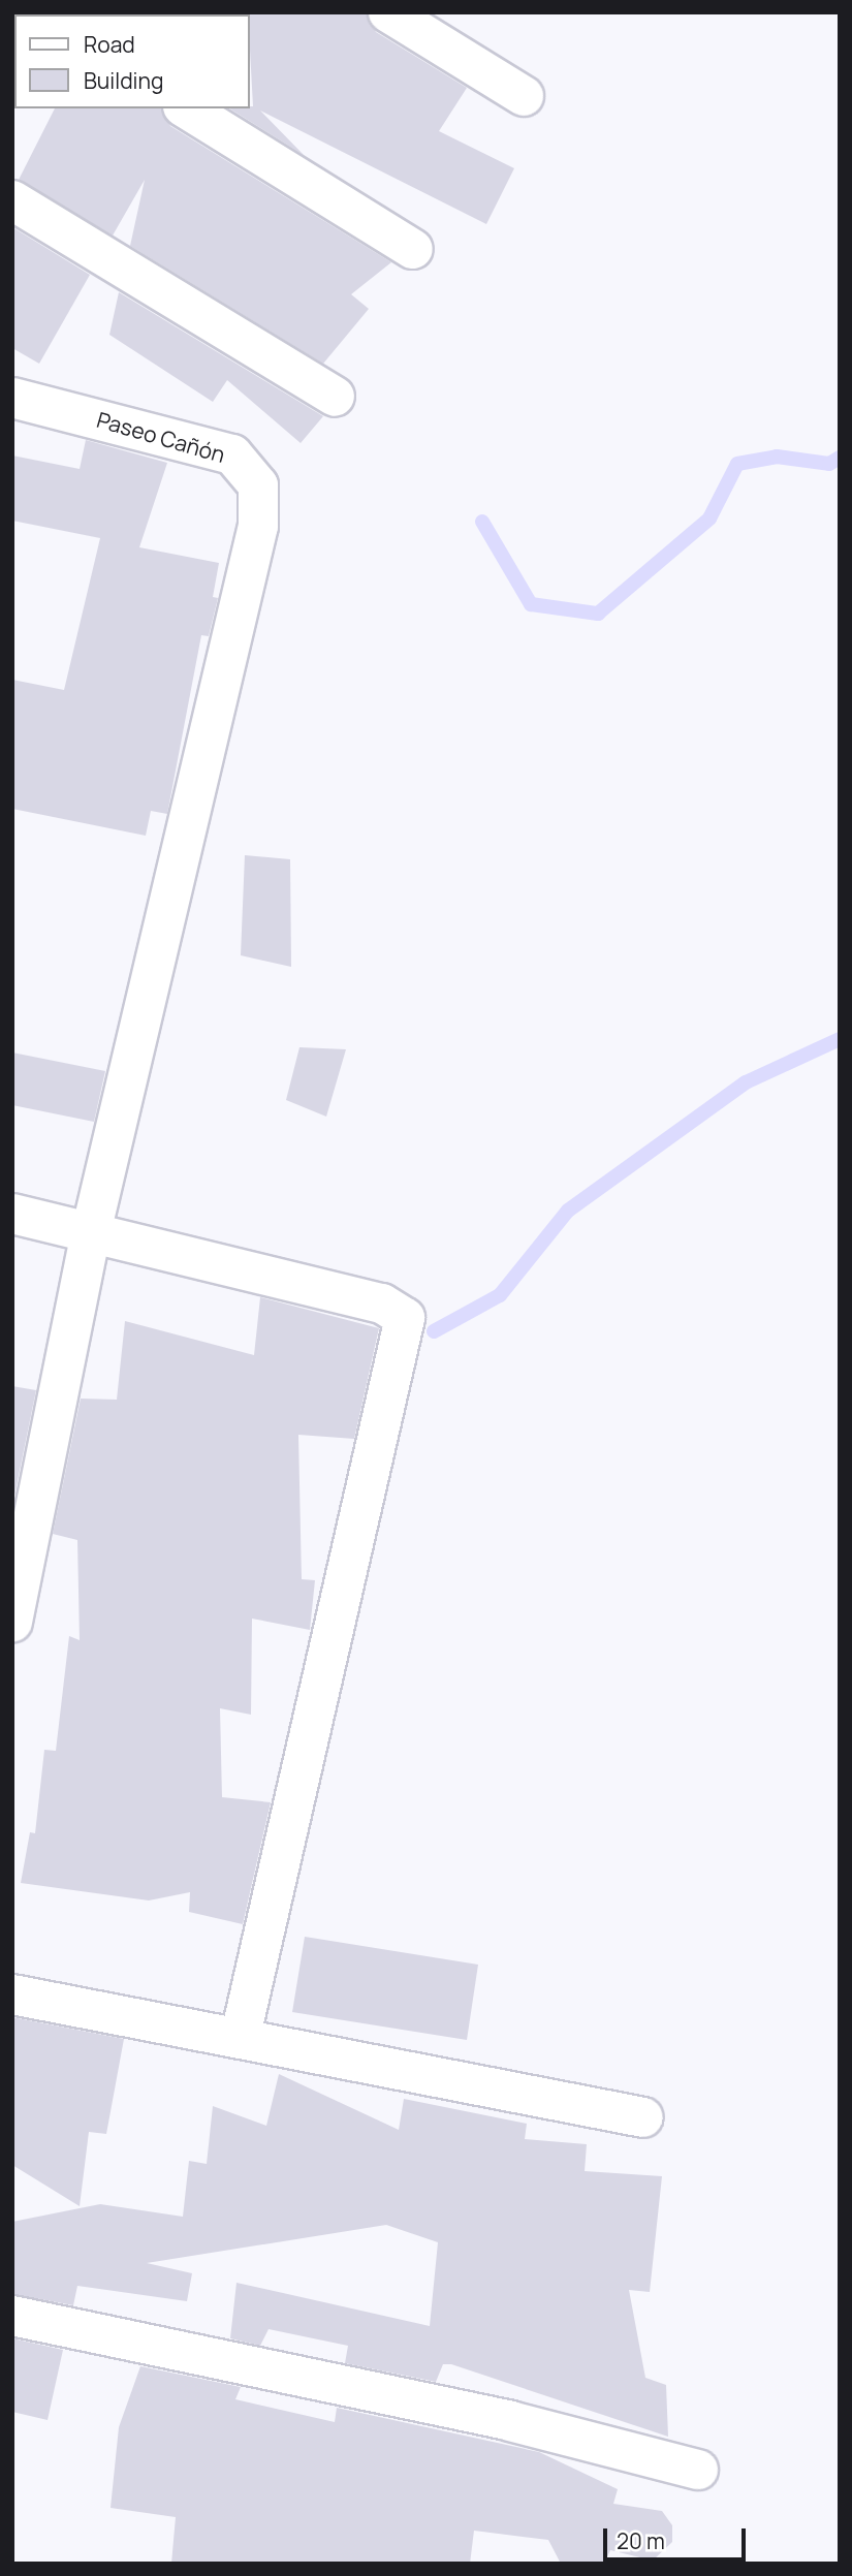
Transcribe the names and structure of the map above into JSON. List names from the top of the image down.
{
  "streets": {
    "street": ["Paseo Cañón"]
  },
  "legend": ["Road", "Building"],
  "scale_bar": "20 m"
}
